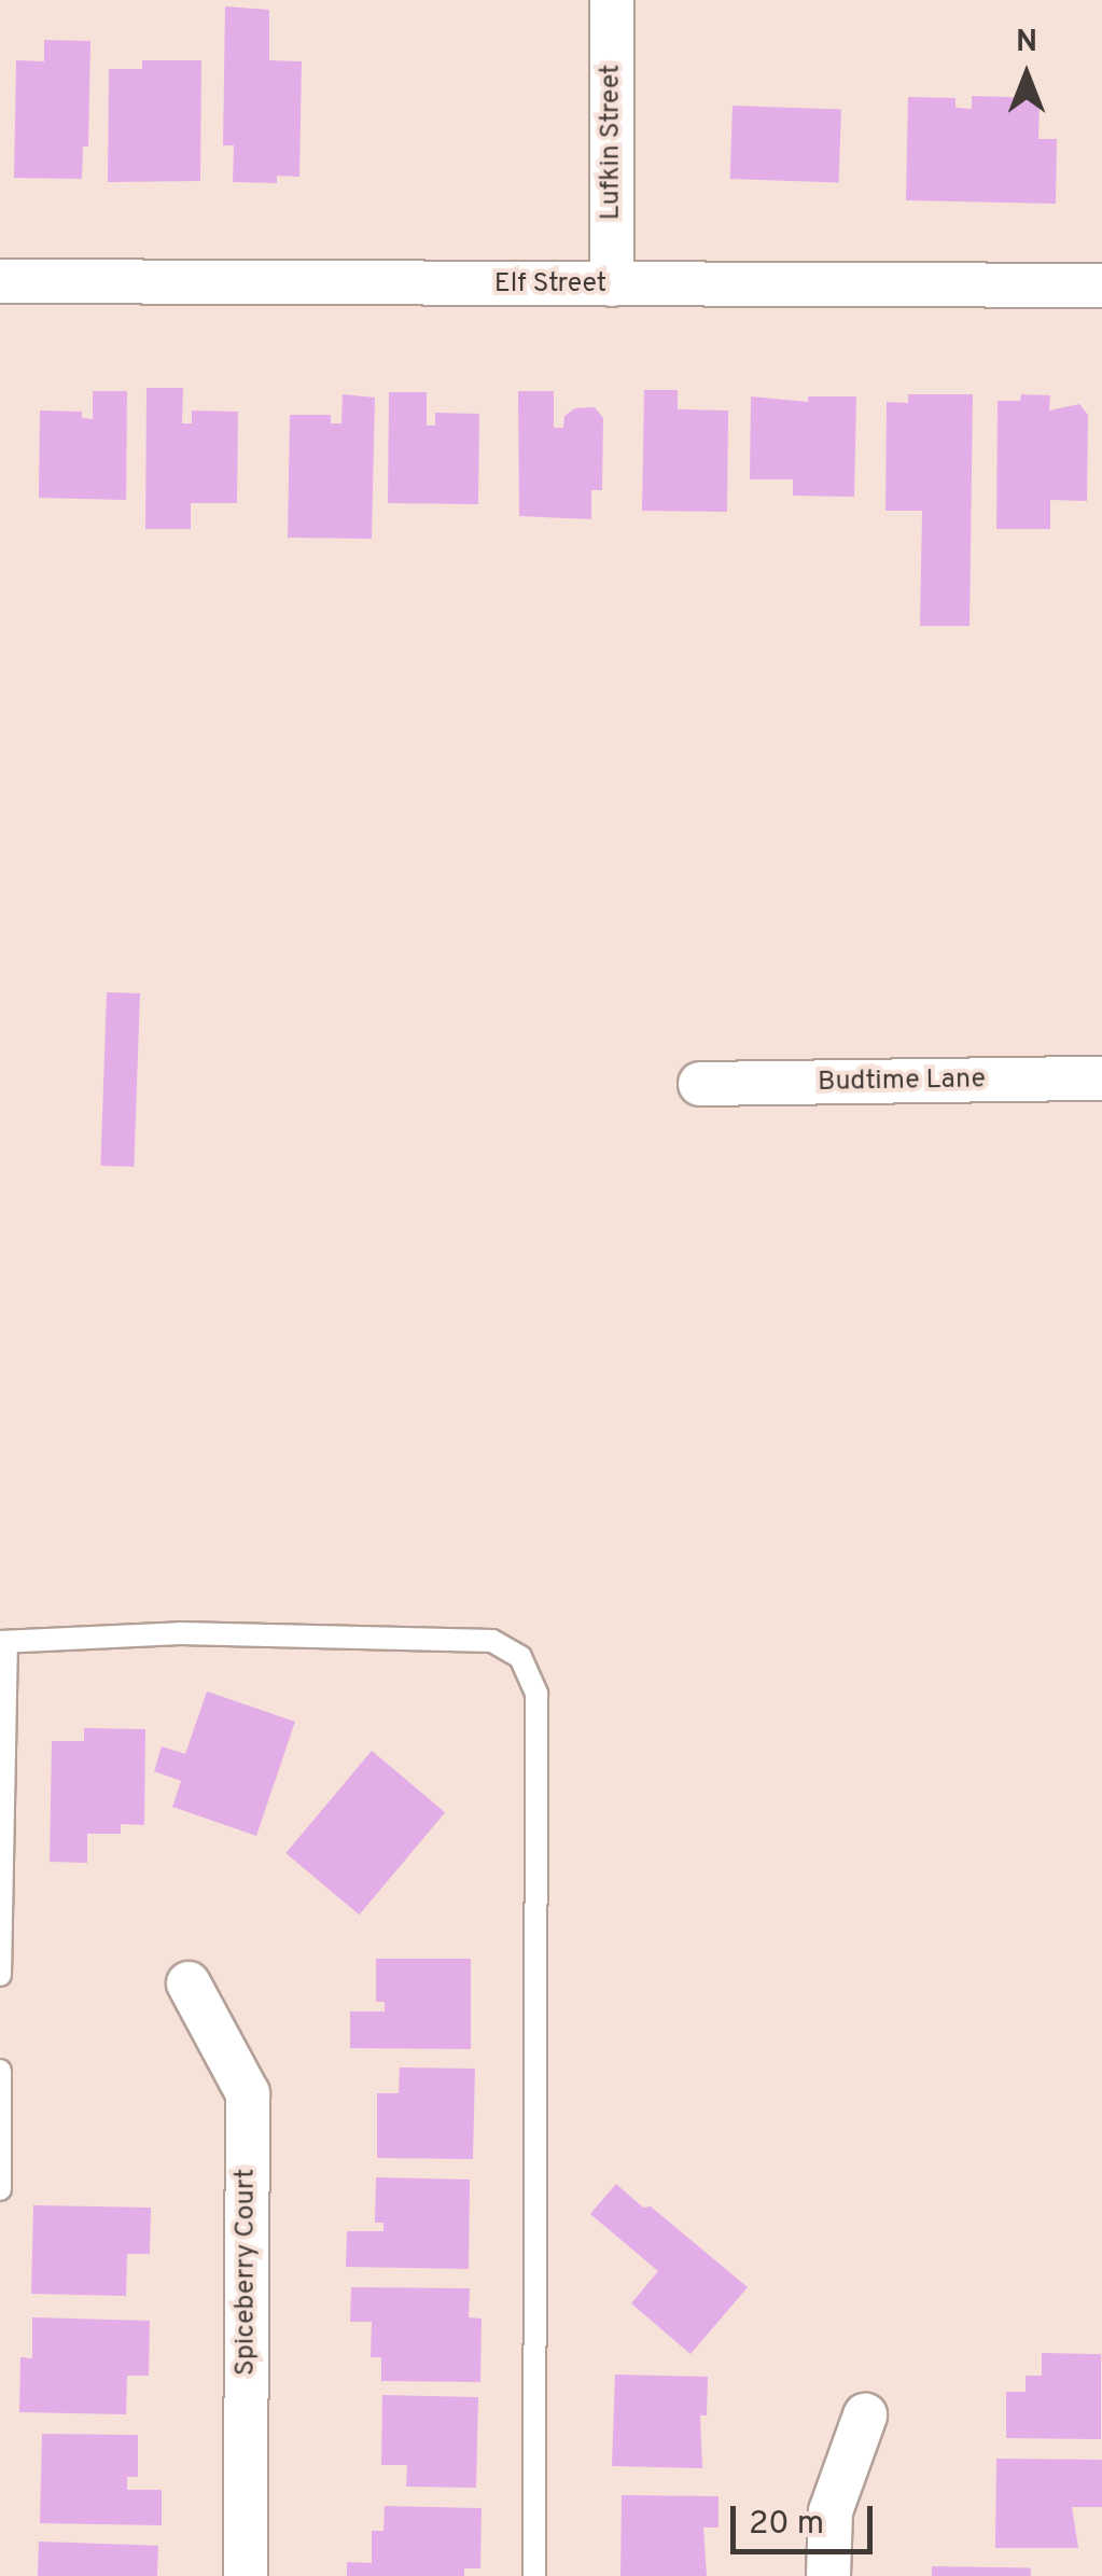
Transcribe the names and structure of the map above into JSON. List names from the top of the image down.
{
  "streets": {
    "street": [
      "Lufkin Street",
      "Elf Street",
      "Budtime Lane",
      "Spiceberry Court"
    ]
  },
  "crossings": [
    ["Lufkin Street", "Elf Street"]
  ],
  "scale_bar": "20 m",
  "north": "top"
}
